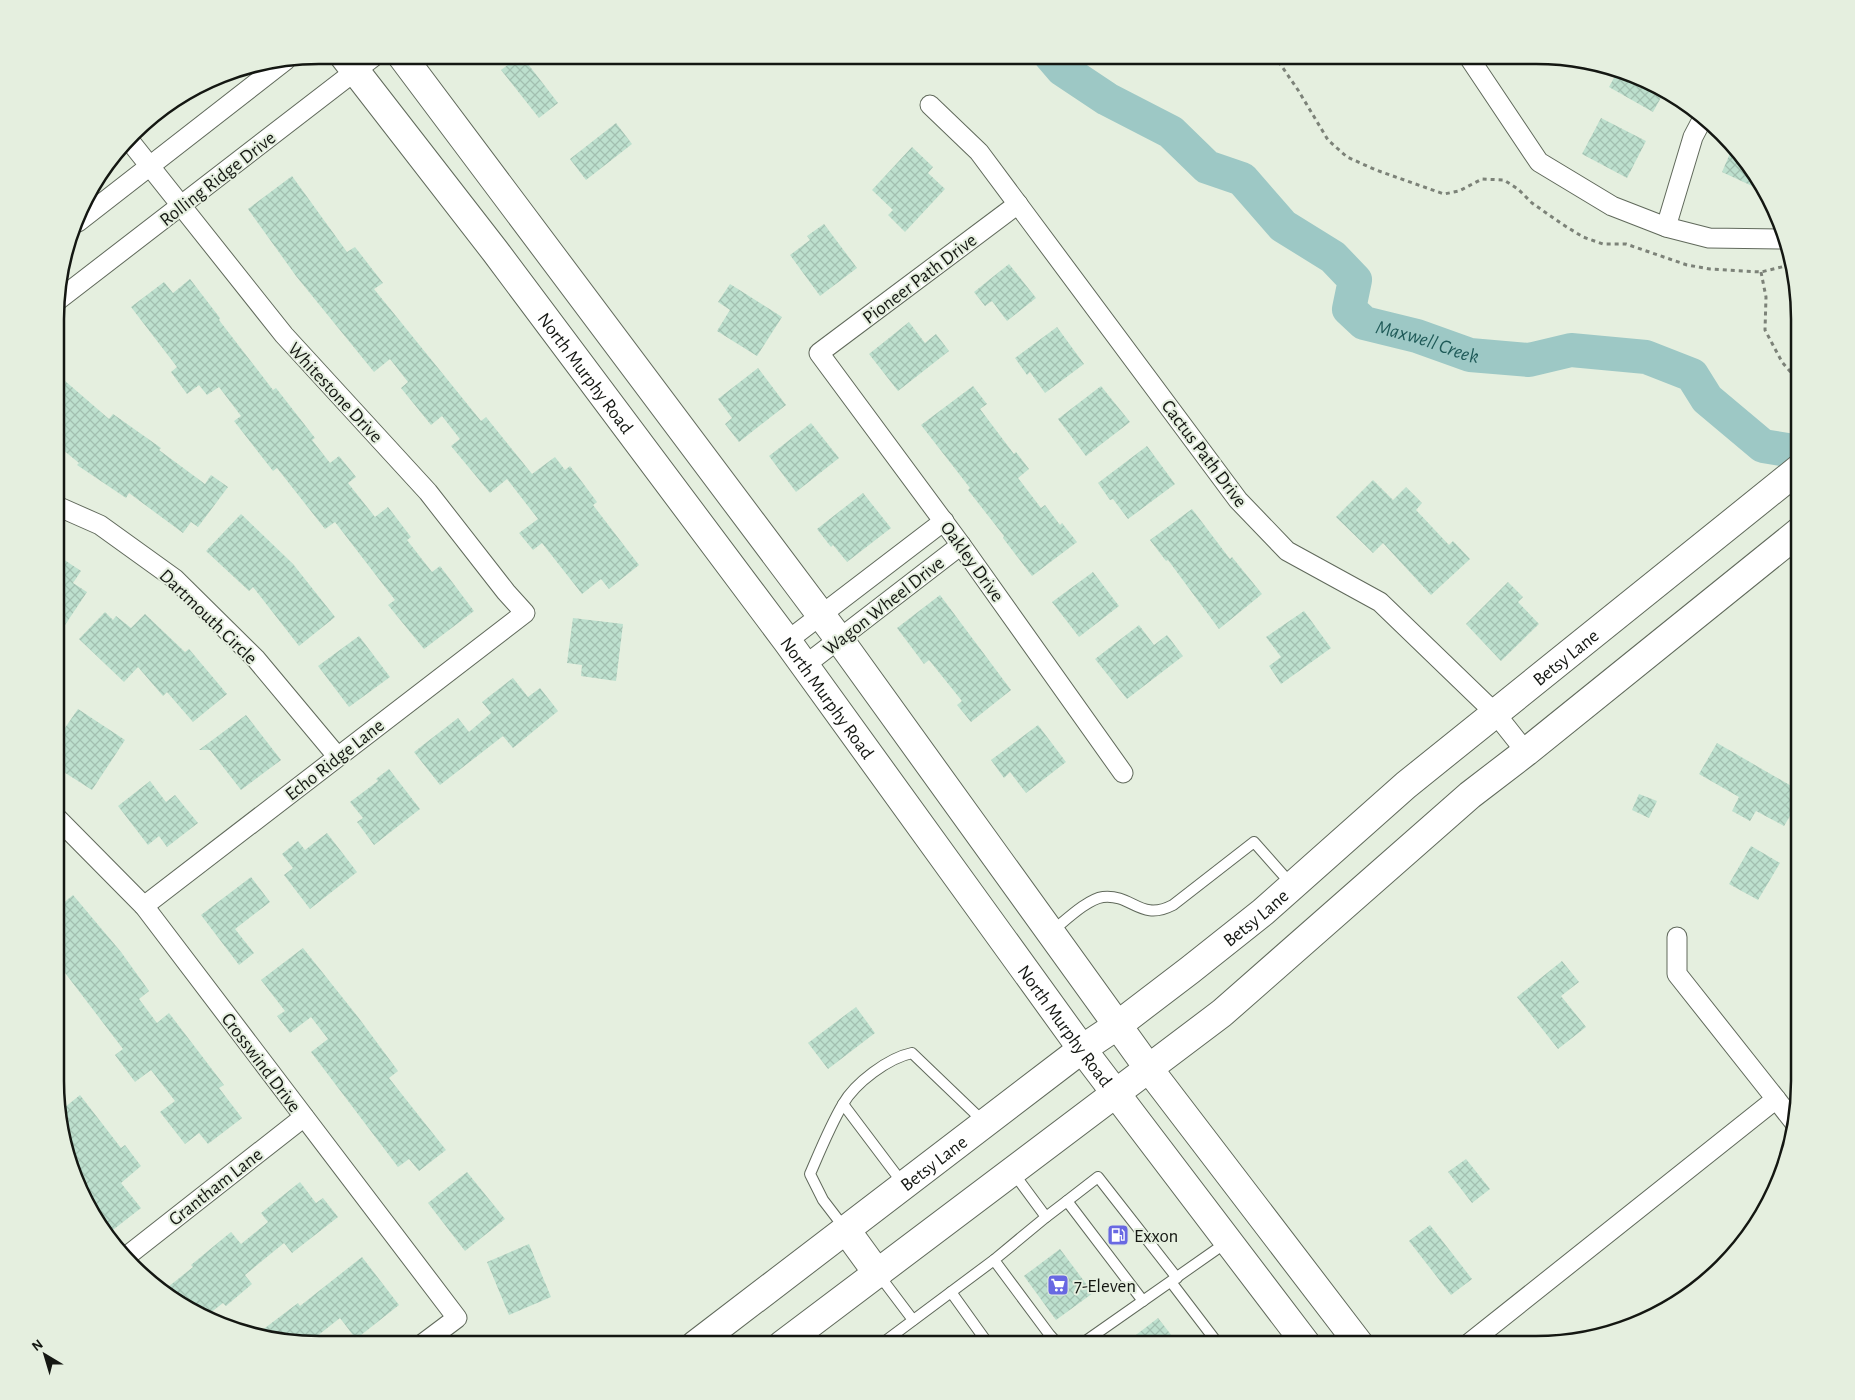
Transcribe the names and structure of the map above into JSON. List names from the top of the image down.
{
  "streets": {
    "main road": ["North Murphy Road", "Betsy Lane"],
    "street": [
      "Rolling Ridge Drive",
      "Pioneer Path Drive",
      "Whitestone Drive",
      "Cactus Path Drive",
      "Oakley Drive",
      "Wagon Wheel Drive",
      "Dartmouth Circle",
      "Echo Ridge Lane",
      "Crosswind Drive",
      "Grantham Lane"
    ]
  },
  "crossings": [
    ["Rolling Ridge Drive", "Whitestone Drive"],
    ["Pioneer Path Drive", "Cactus Path Drive"],
    ["Pioneer Path Drive", "Oakley Drive"],
    ["North Murphy Road", "Wagon Wheel Drive"],
    ["North Murphy Road", "Betsy Lane"],
    ["Whitestone Drive", "Echo Ridge Lane"],
    ["Cactus Path Drive", "Betsy Lane"],
    ["Oakley Drive", "Wagon Wheel Drive"],
    ["Dartmouth Circle", "Echo Ridge Lane"],
    ["Echo Ridge Lane", "Crosswind Drive"],
    ["Crosswind Drive", "Grantham Lane"]
  ],
  "water": ["Maxwell Creek"],
  "places": {
    "fuel station": ["Exxon"],
    "supermarket": ["7-Eleven"]
  },
  "north": "top left"
}
